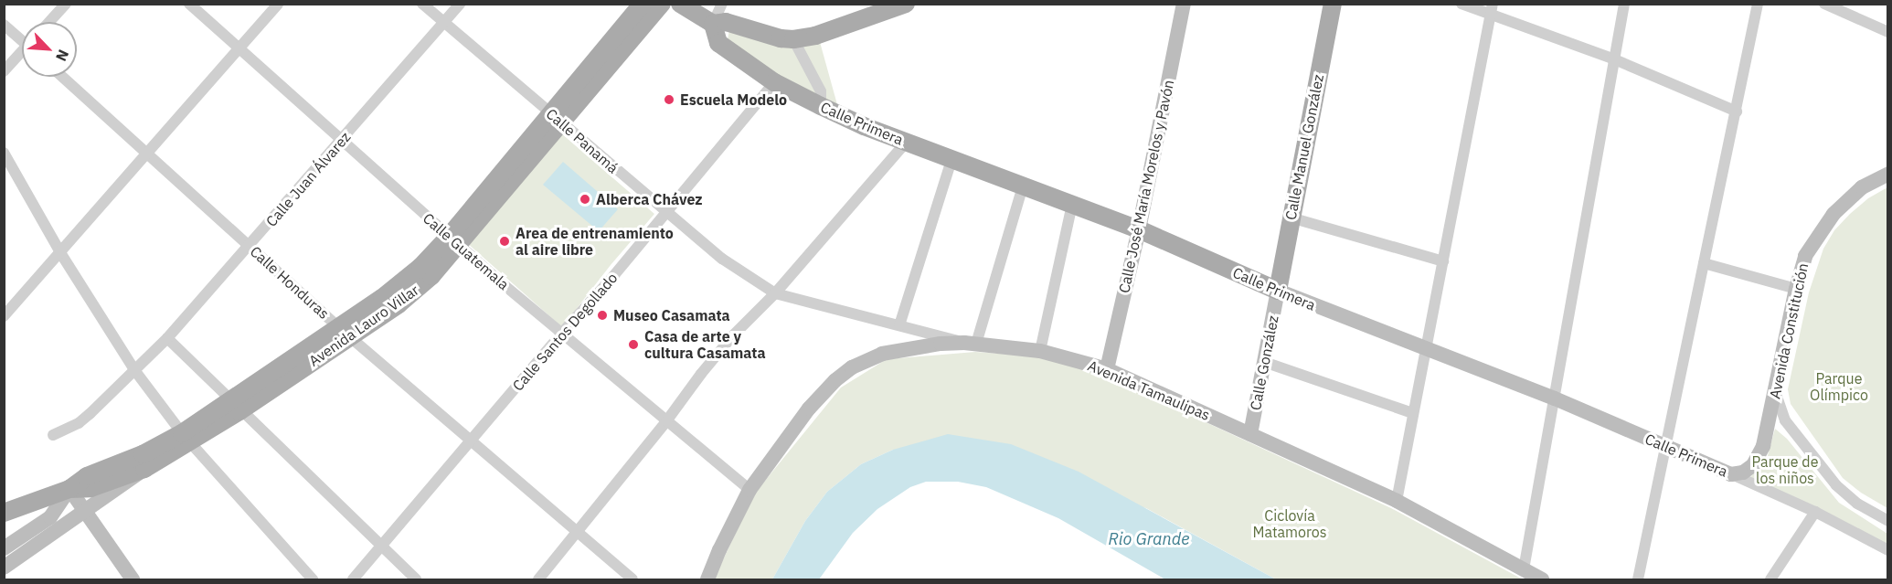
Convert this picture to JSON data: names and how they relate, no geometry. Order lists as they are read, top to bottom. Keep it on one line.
{"streets":{"main road":["Calle Primera","Calle Manuel González","Avenida Lauro Villar"],"street":["Calle Panamá","Calle Juan Álvarez","Calle José María Morelos y Pavón","Calle Guatemala","Calle Honduras","Avenida Constitución","Calle Santos Degollado","Calle González","Avenida Tamaulipas"]},"crossings":[["Calle Primera","Calle Manuel González"],["Calle Primera","Calle José María Morelos y Pavón"],["Calle Primera","Avenida Constitución"],["Calle Primera","Calle Santos Degollado"],["Calle Primera","Calle González"],["Calle Panamá","Calle Juan Álvarez"],["Calle Panamá","Avenida Lauro Villar"],["Calle Panamá","Calle Santos Degollado"],["Calle Panamá","Avenida Tamaulipas"],["Calle Manuel González","Calle González"],["Calle Juan Álvarez","Calle Guatemala"],["Calle Juan Álvarez","Calle Honduras"],["Calle José María Morelos y Pavón","Avenida Tamaulipas"],["Calle Guatemala","Avenida Lauro Villar"],["Calle Guatemala","Calle Santos Degollado"],["Calle Guatemala","Avenida Tamaulipas"],["Calle Honduras","Avenida Lauro Villar"],["Calle Honduras","Calle Santos Degollado"],["Calle González","Avenida Tamaulipas"]],"water":["Rio Grande"],"parks":["Parque Olímpico","Parque de los niños","Ciclovía Matamoros"],"places":["Escuela Modelo","Alberca Chávez","Area de entrenamiento al aire libre","Museo Casamata","Casa de arte y cultura Casamata"],"north":"bottom right"}
